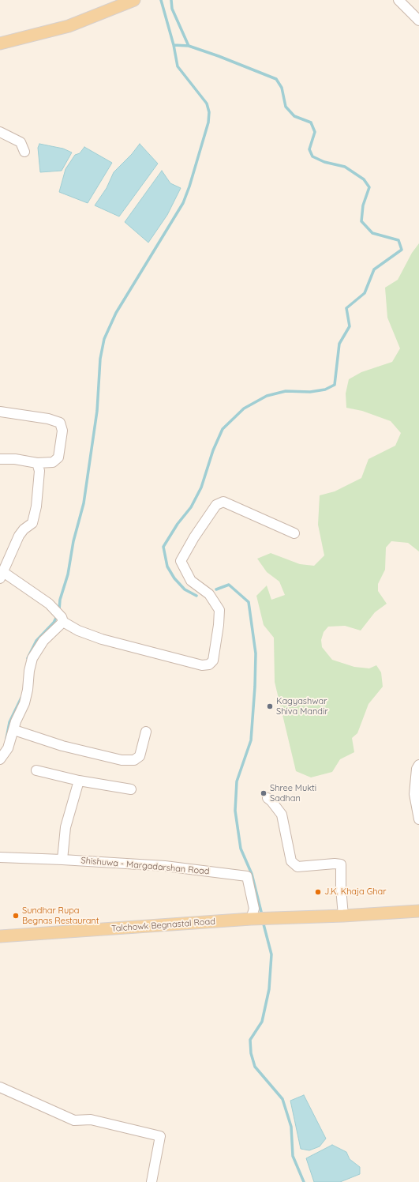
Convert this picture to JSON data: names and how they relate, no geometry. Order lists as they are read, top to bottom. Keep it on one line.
{"streets":{"main road":["Talchowk Begnastal Road"],"street":["Shishuwa - Margadarshan Road"]},"crossings":[["Shishuwa - Margadarshan Road","Talchowk Begnastal Road"]],"places":["Kagyashwar Shiva Mandir","Shree Mukti Sadhan","J.K. Khaja Ghar","Sundhar Rupa Begnas Restaurant"]}
